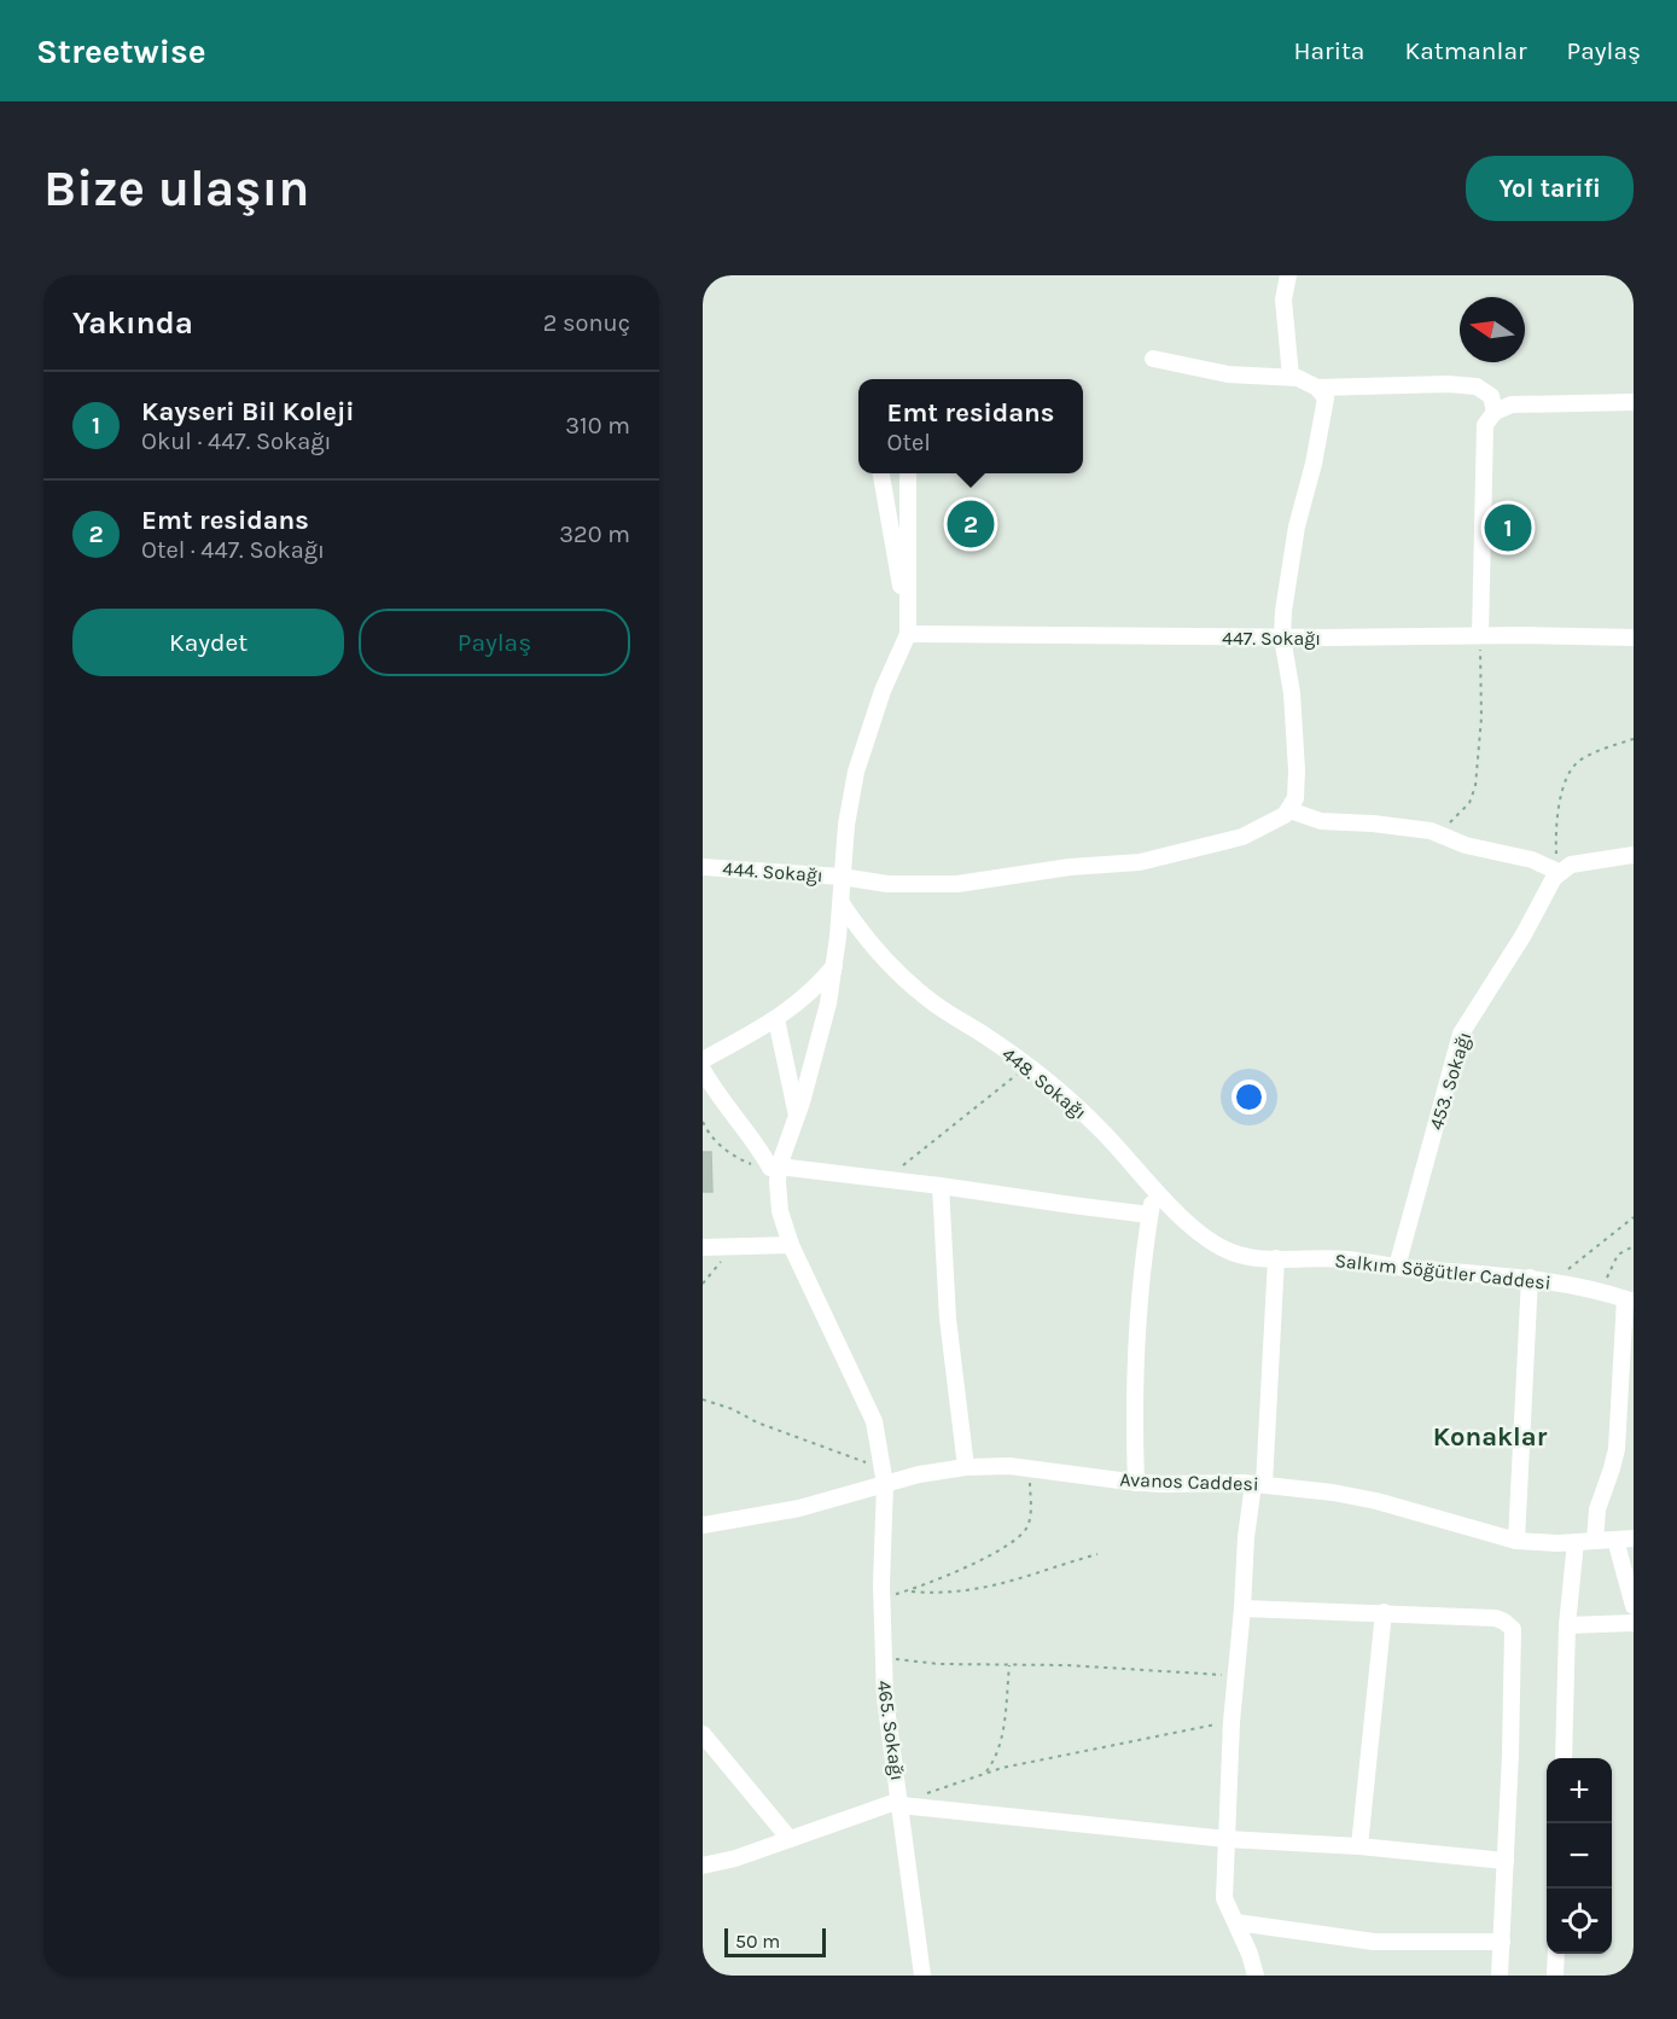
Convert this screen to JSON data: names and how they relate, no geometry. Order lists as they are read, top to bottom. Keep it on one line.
{"streets":{"street":["447. Sokağı","444. Sokağı","453. Sokağı","448. Sokağı","Salkım Söğütler Caddesi","Avanos Caddesi","465. Sokağı"]},"crossings":[["453. Sokağı","Salkım Söğütler Caddesi"],["448. Sokağı","Salkım Söğütler Caddesi"],["Avanos Caddesi","465. Sokağı"]],"districts":["Konaklar"],"scale_bar":"50 m","north":"left","page":{"header":"Streetwise","nav":["Harita","Katmanlar","Paylaş"],"buttons":["Yol tarifi",["Kaydet","Paylaş"]],"title":"Bize ulaşın","heading":["Yakında","2 sonuç"],"list":[{"mark":"1","name":"Kayseri Bil Koleji","note":"Okul · 447. Sokağı","value":"310 m"},{"mark":"2","name":"Emt residans","note":"Otel · 447. Sokağı","value":"320 m"}],"popup":["Emt residans","Otel"],"pins":["2","1"],"map_buttons":["+","−"],"scale":"50 m"}}
